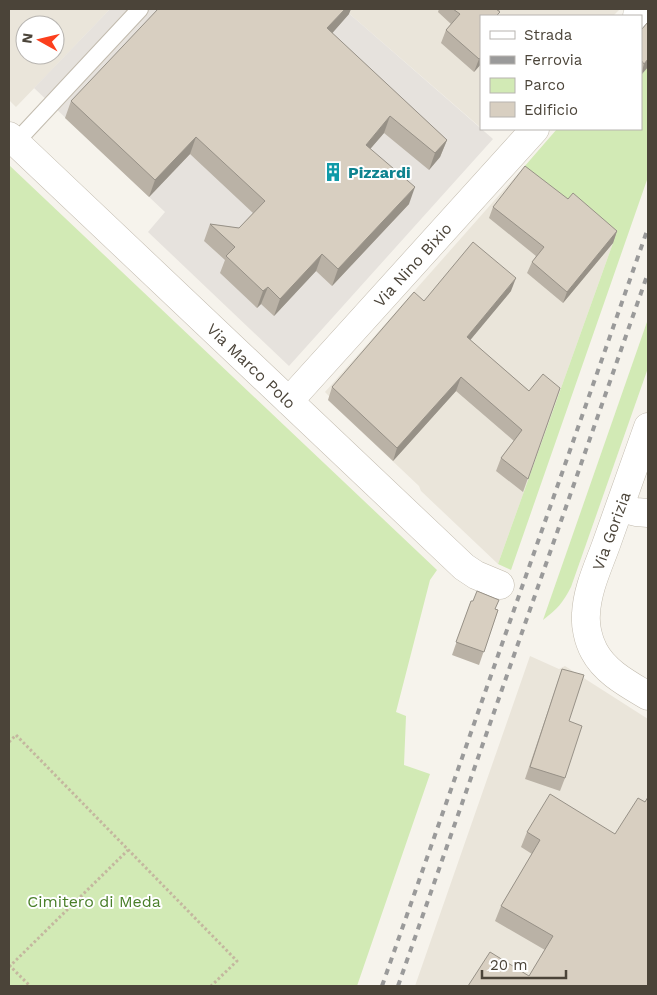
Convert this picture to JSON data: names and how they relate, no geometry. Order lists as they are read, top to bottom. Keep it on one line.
{"streets":{"street":["Via Nino Bixio","Via Marco Polo","Via Gorizia"]},"crossings":[["Via Nino Bixio","Via Marco Polo"]],"parks":["Cimitero di Meda"],"places":{"building":["Pizzardi"]},"legend":["Strada","Ferrovia","Parco","Edificio"],"scale_bar":"20 m","north":"left"}
